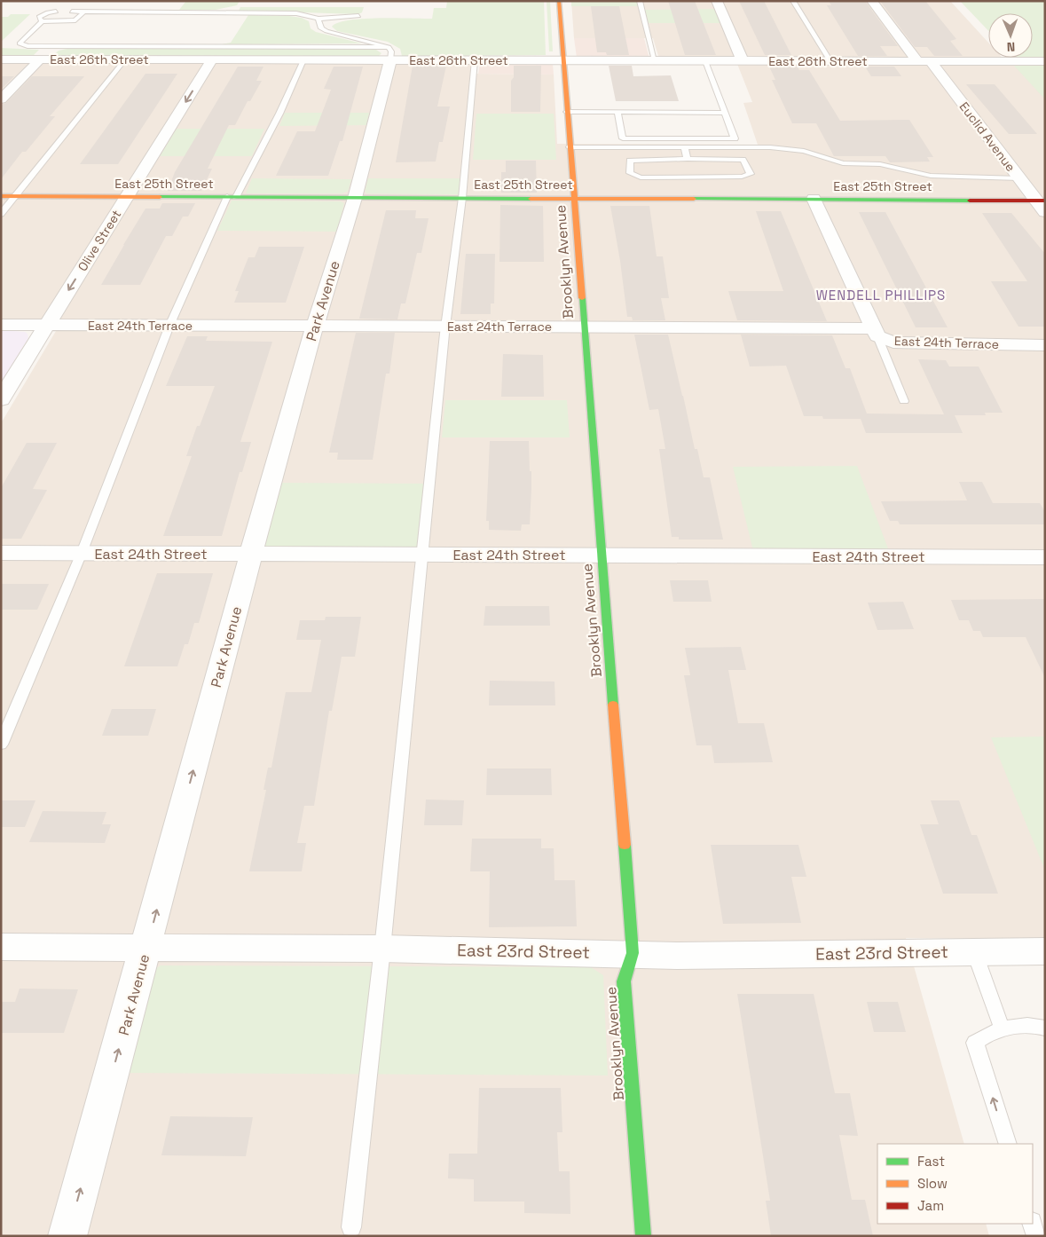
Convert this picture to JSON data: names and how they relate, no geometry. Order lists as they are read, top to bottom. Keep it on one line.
{"streets":{"street":["East 26th Street","Euclid Avenue","East 25th Street","Olive Street","Brooklyn Avenue","Park Avenue","East 24th Terrace","East 24th Street","East 23rd Street"]},"crossings":[["East 26th Street","Euclid Avenue"],["East 26th Street","Olive Street"],["East 26th Street","Brooklyn Avenue"],["East 26th Street","Park Avenue"],["Euclid Avenue","East 25th Street"],["East 25th Street","Olive Street"],["East 25th Street","Brooklyn Avenue"],["East 25th Street","Park Avenue"],["Olive Street","East 24th Terrace"],["Brooklyn Avenue","East 24th Terrace"],["Brooklyn Avenue","East 24th Street"],["Brooklyn Avenue","East 23rd Street"],["Park Avenue","East 24th Terrace"],["Park Avenue","East 24th Street"],["Park Avenue","East 23rd Street"]],"one_way":["Olive Street","Park Avenue"],"districts":["WENDELL PHILLIPS"],"legend":["Fast","Slow","Jam"],"north":"bottom"}
